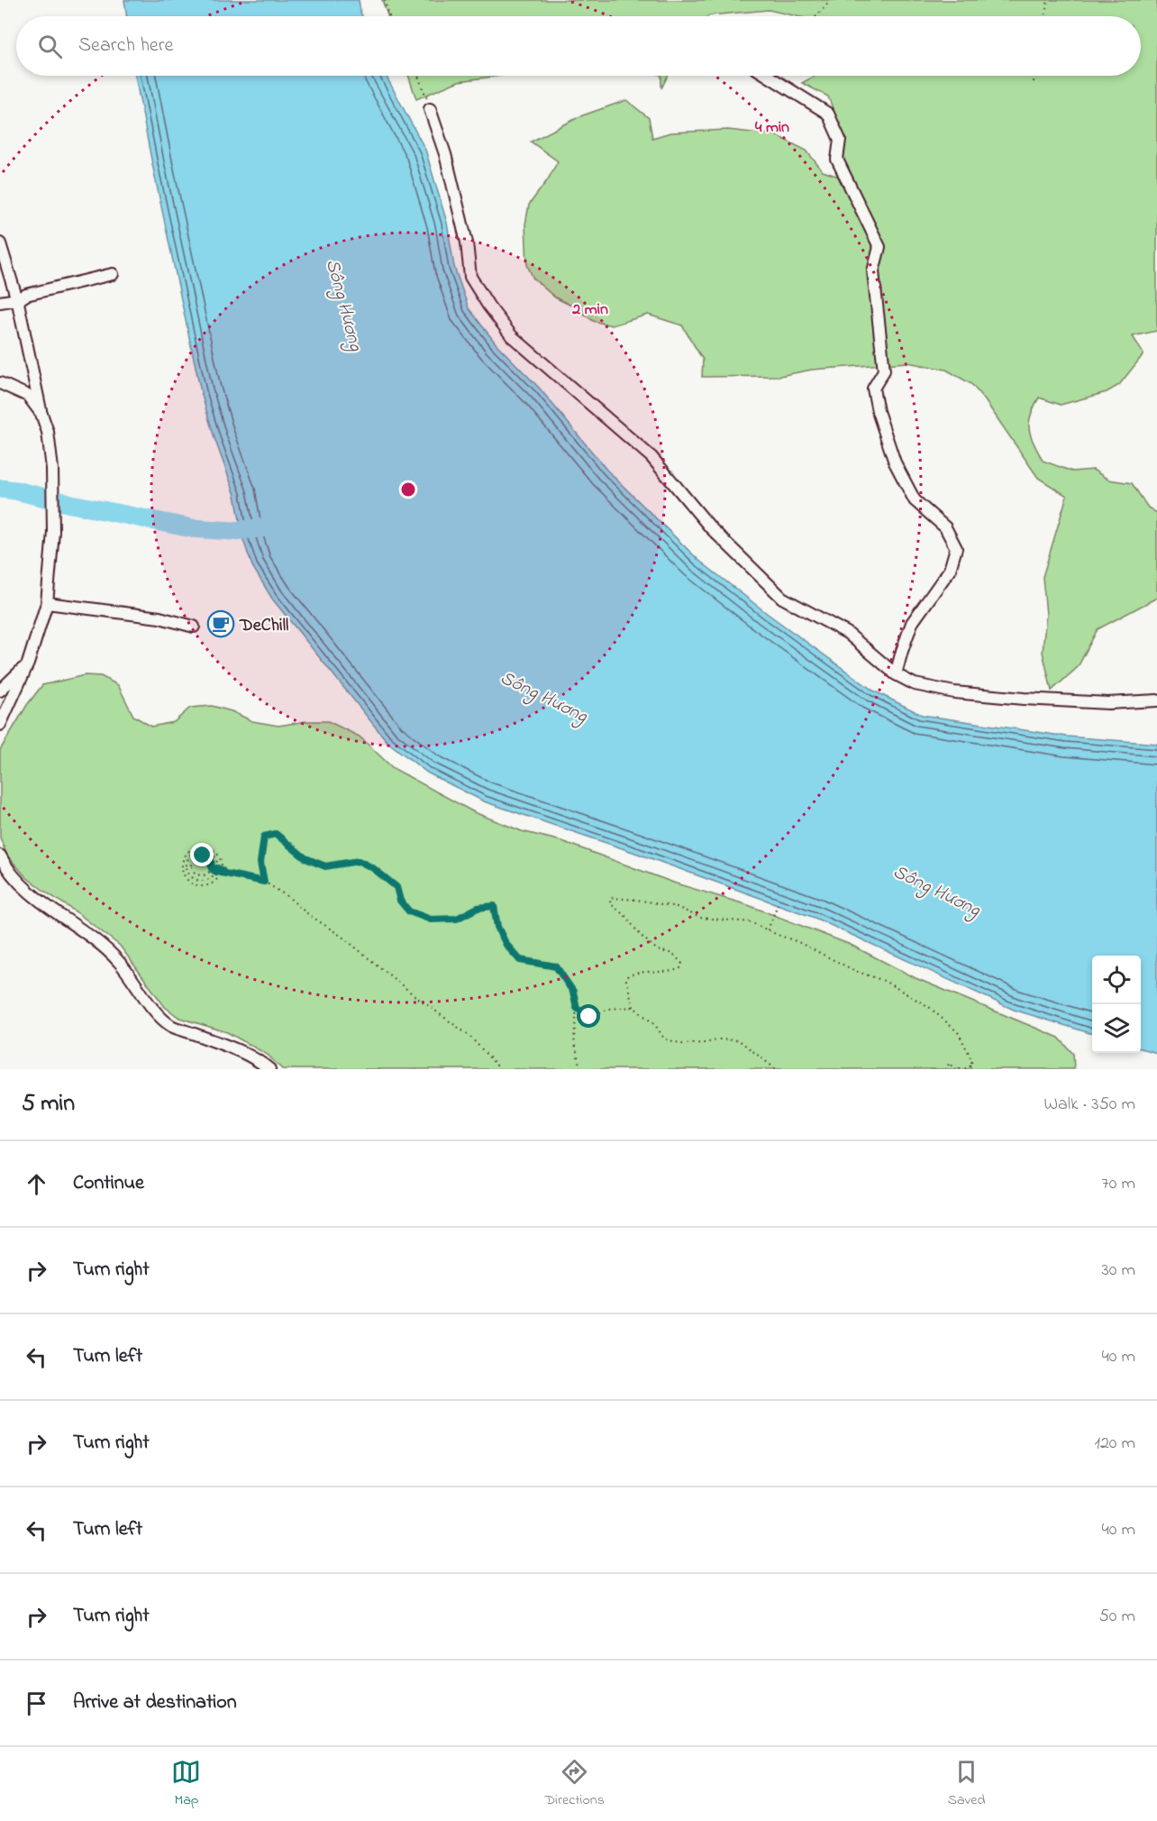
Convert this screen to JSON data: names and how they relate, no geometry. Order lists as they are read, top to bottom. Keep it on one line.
{"water":["Sông Hương"],"places":{"cafe":["DeChill"]},"page":{"search":"Search here","heading":["5 min","Walk · 350 m"],"list":[["Continue","70 m"],["Turn right","30 m"],["Turn left","40 m"],["Turn right","120 m"],["Turn left","40 m"],["Turn right","50 m"],"Arrive at destination"],"nav":["Map","Directions","Saved"]},"rings":["4 min","2 min"]}
